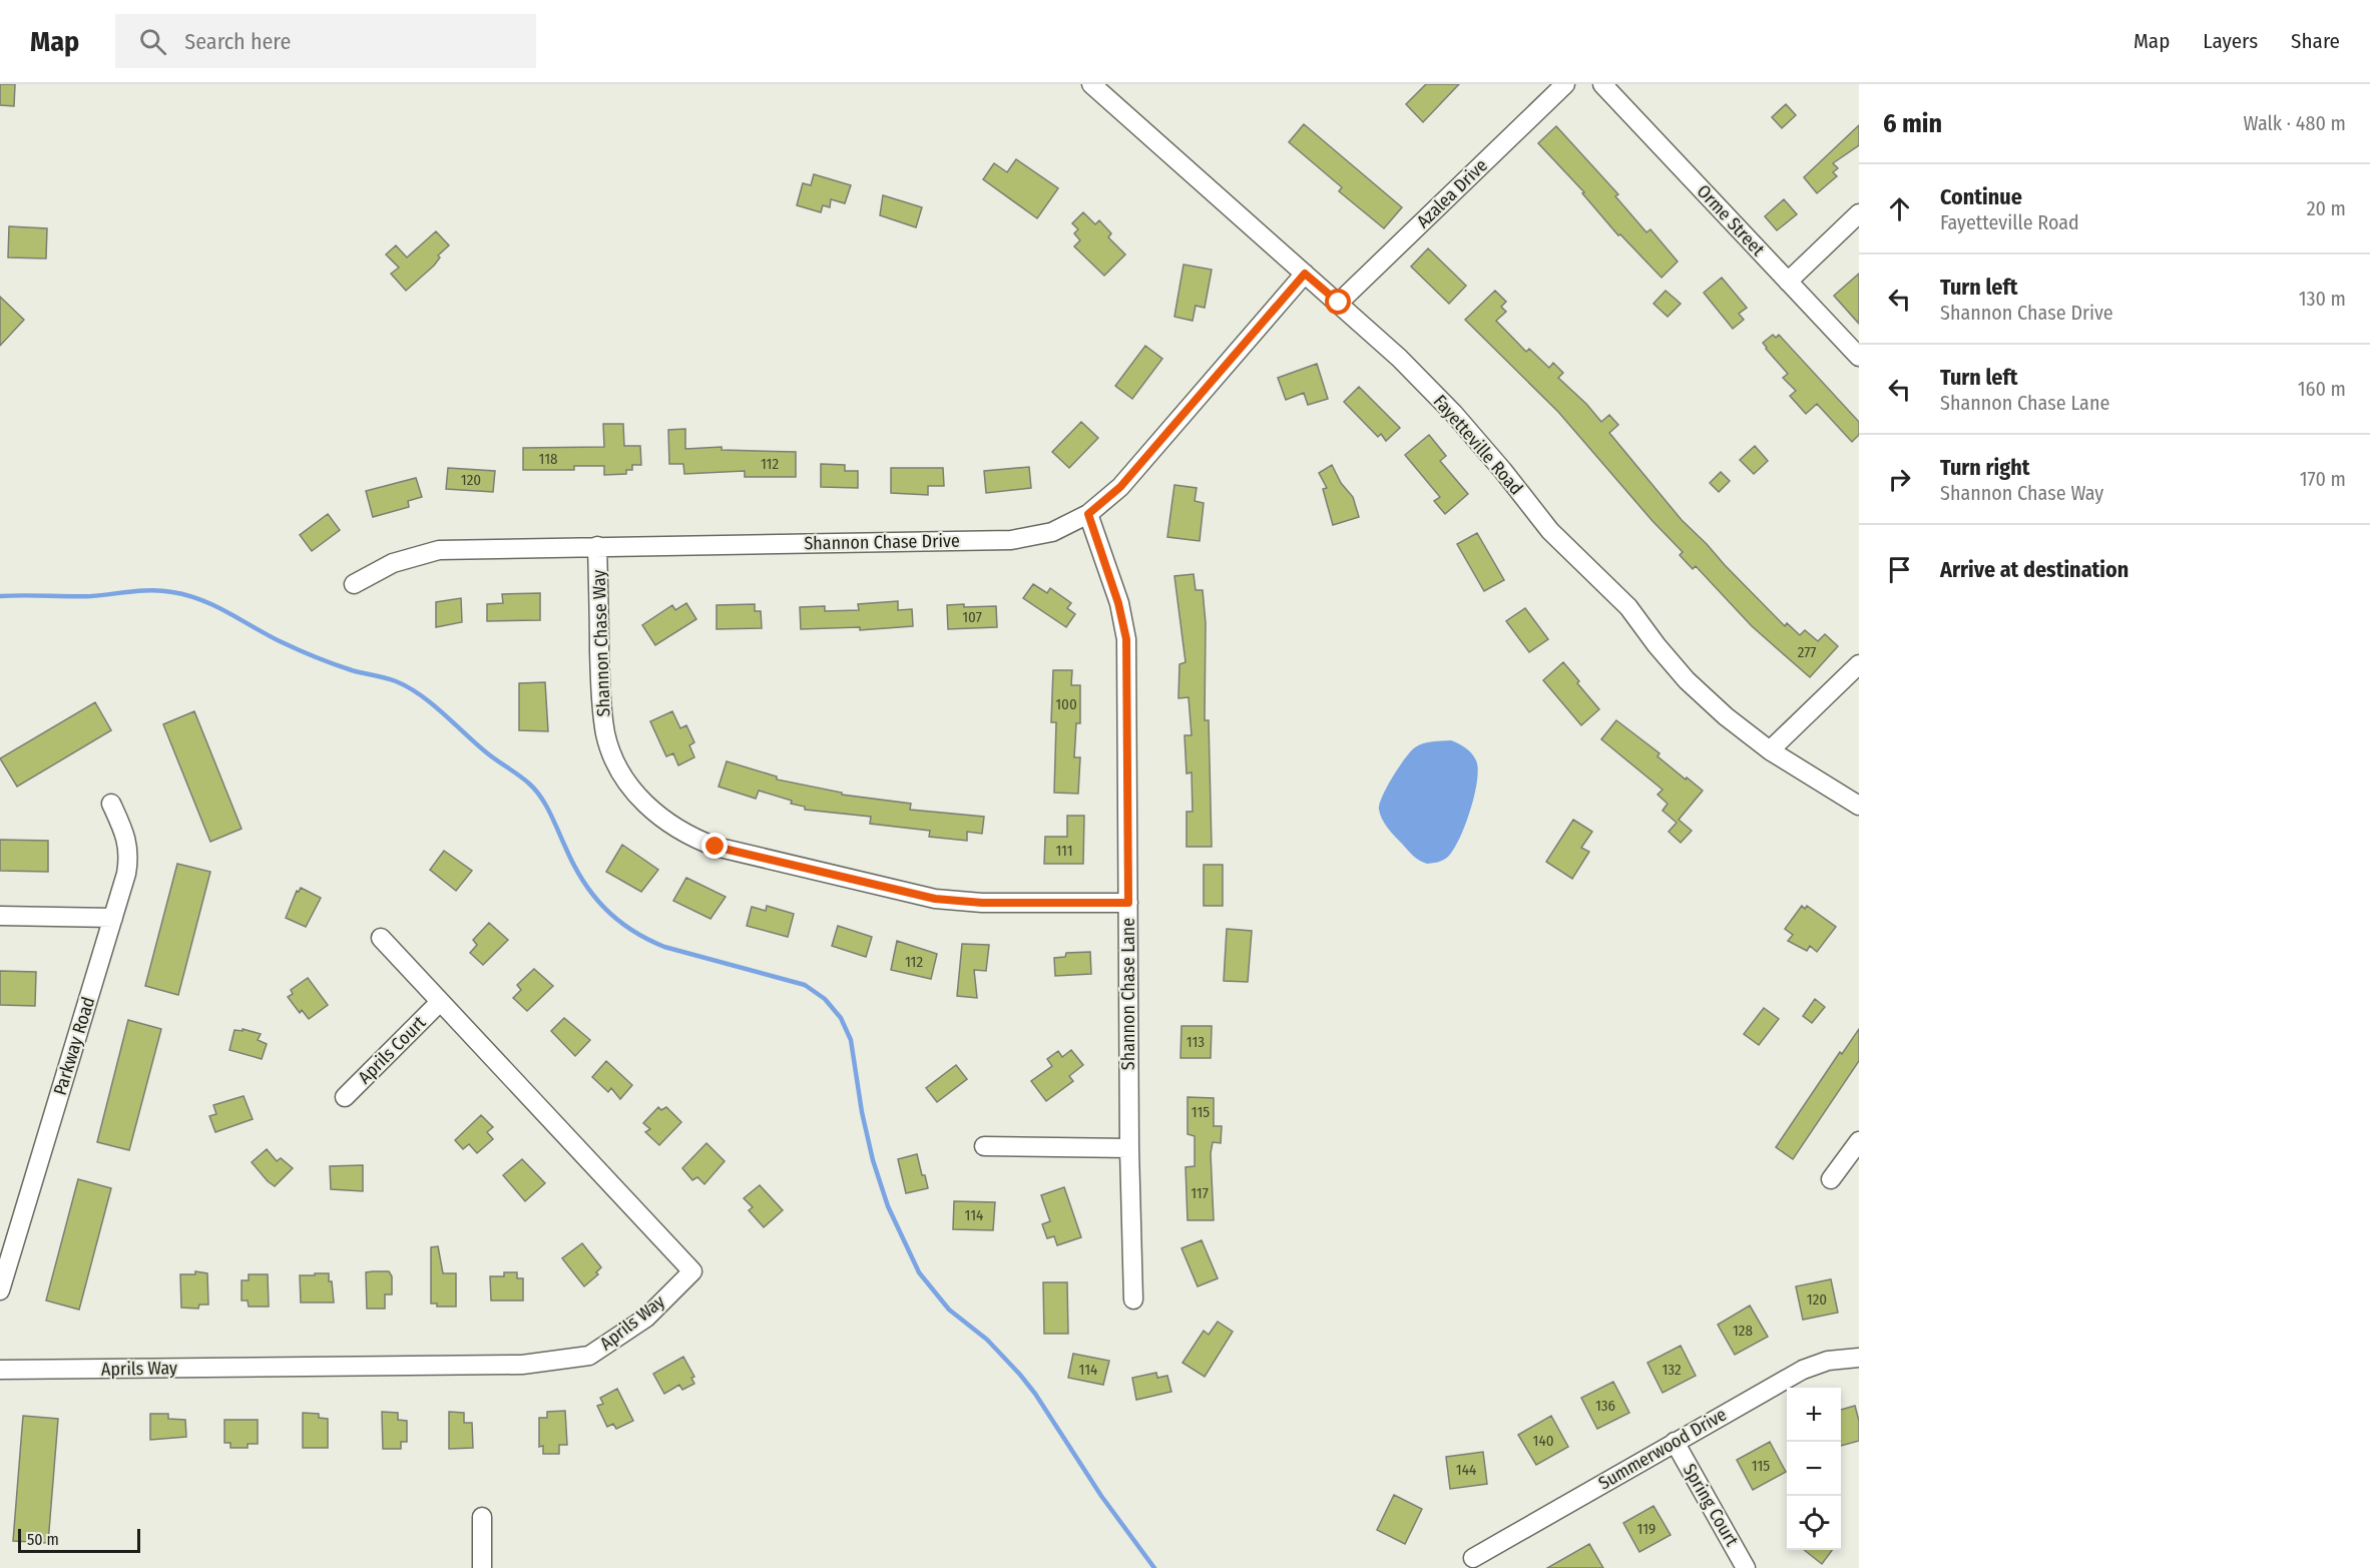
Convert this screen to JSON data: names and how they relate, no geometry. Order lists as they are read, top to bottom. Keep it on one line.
{"streets":{"street":["Azalea Drive","Orme Street","Fayetteville Road","Shannon Chase Drive","Shannon Chase Way","Shannon Chase Lane","Parkway Road","Aprils Court","Aprils Way","Summerwood Drive","Spring Court"]},"crossings":[["Azalea Drive","Fayetteville Road"],["Fayetteville Road","Shannon Chase Drive"],["Shannon Chase Drive","Shannon Chase Way"],["Shannon Chase Drive","Shannon Chase Lane"],["Shannon Chase Way","Shannon Chase Lane"],["Aprils Court","Aprils Way"],["Summerwood Drive","Spring Court"]],"house_numbers":["118","112","120","107","277","100","111","112","113","115","117","114","120","128","114","132","136","140","115","144","119"],"scale_bar":"50 m","page":{"header":"Map","search":"Search here","nav":["Map","Layers","Share"],"heading":["6 min","Walk · 480 m"],"list":[["Continue","Fayetteville Road","20 m"],["Turn left","Shannon Chase Drive","130 m"],["Turn left","Shannon Chase Lane","160 m"],["Turn right","Shannon Chase Way","170 m"],"Arrive at destination"],"map_buttons":["+","−"],"scale":"50 m"}}
